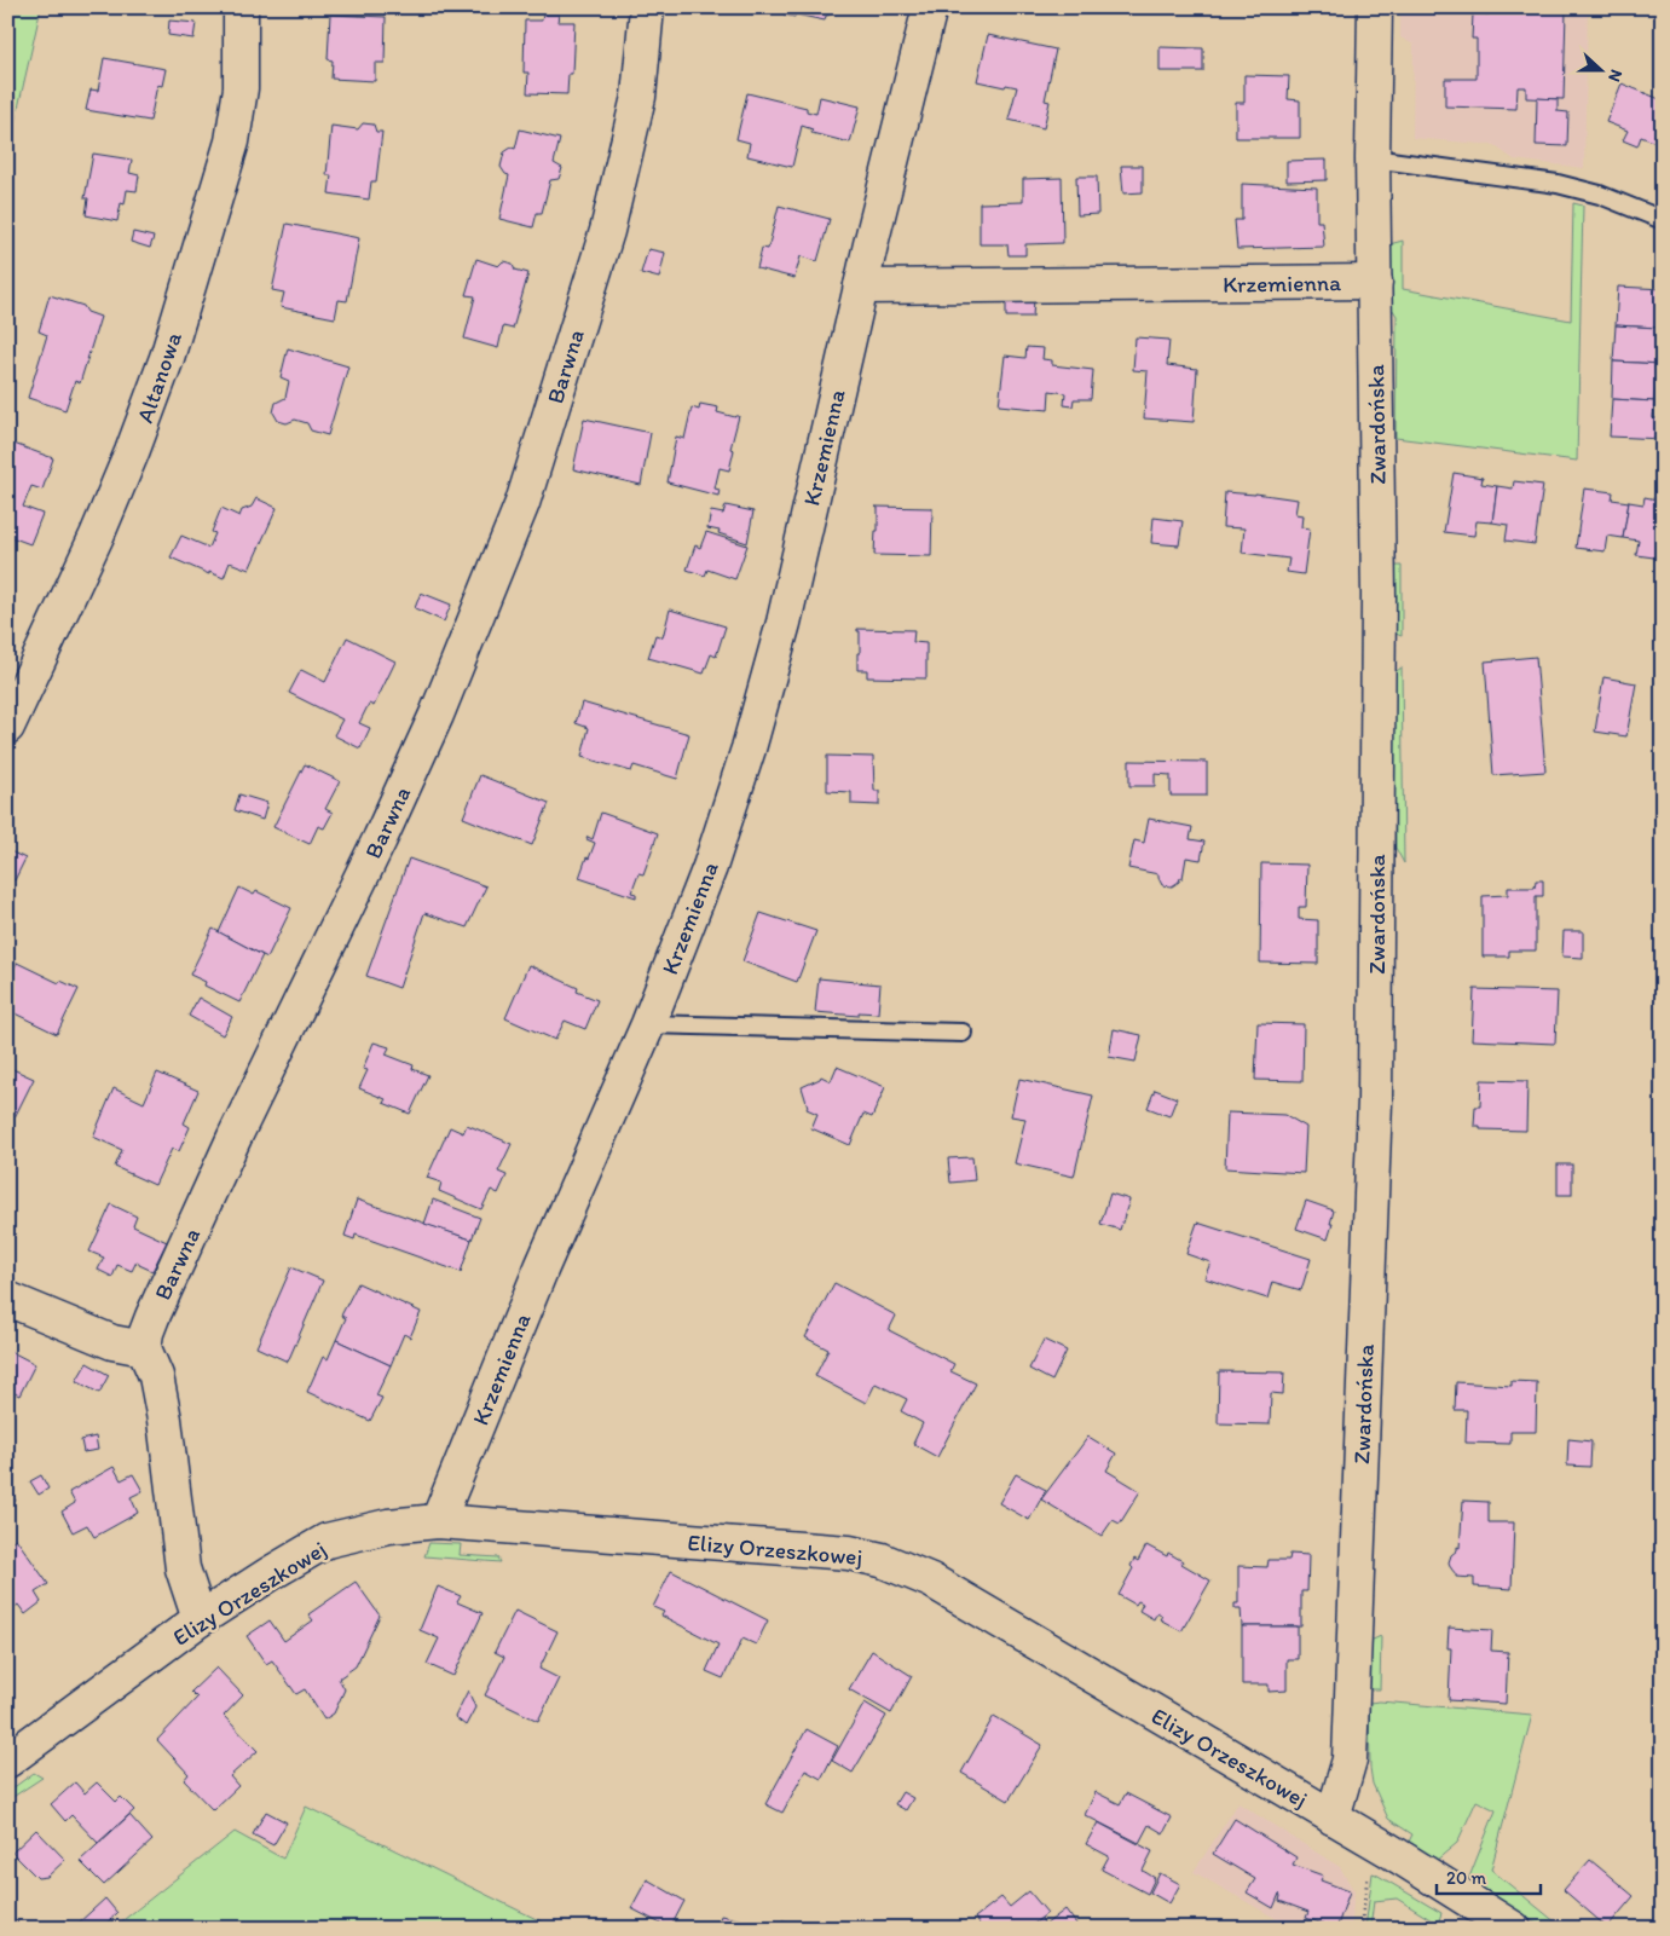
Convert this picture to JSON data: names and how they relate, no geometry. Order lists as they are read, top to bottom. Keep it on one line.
{"streets":{"street":["Krzemienna","Barwna","Altanowa","Zwardońska","Elizy Orzeszkowej"]},"crossings":[["Krzemienna","Zwardońska"],["Krzemienna","Elizy Orzeszkowej"],["Zwardońska","Elizy Orzeszkowej"]],"scale_bar":"20 m","north":"right"}
